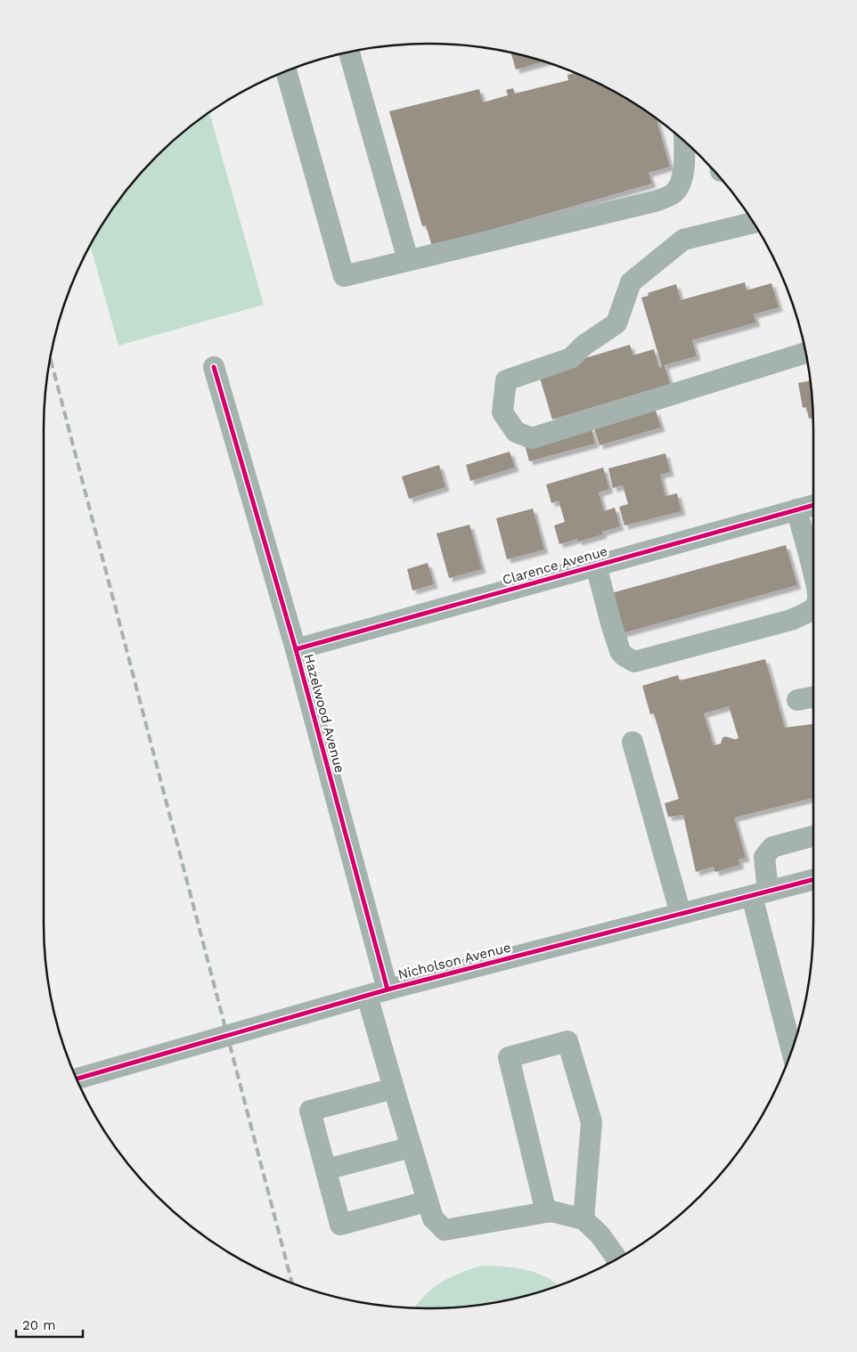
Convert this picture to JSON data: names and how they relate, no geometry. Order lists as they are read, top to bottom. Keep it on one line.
{"streets":{"street":["Clarence Avenue","Hazelwood Avenue","Nicholson Avenue"]},"crossings":[["Clarence Avenue","Hazelwood Avenue"],["Hazelwood Avenue","Nicholson Avenue"]],"scale_bar":"20 m"}
